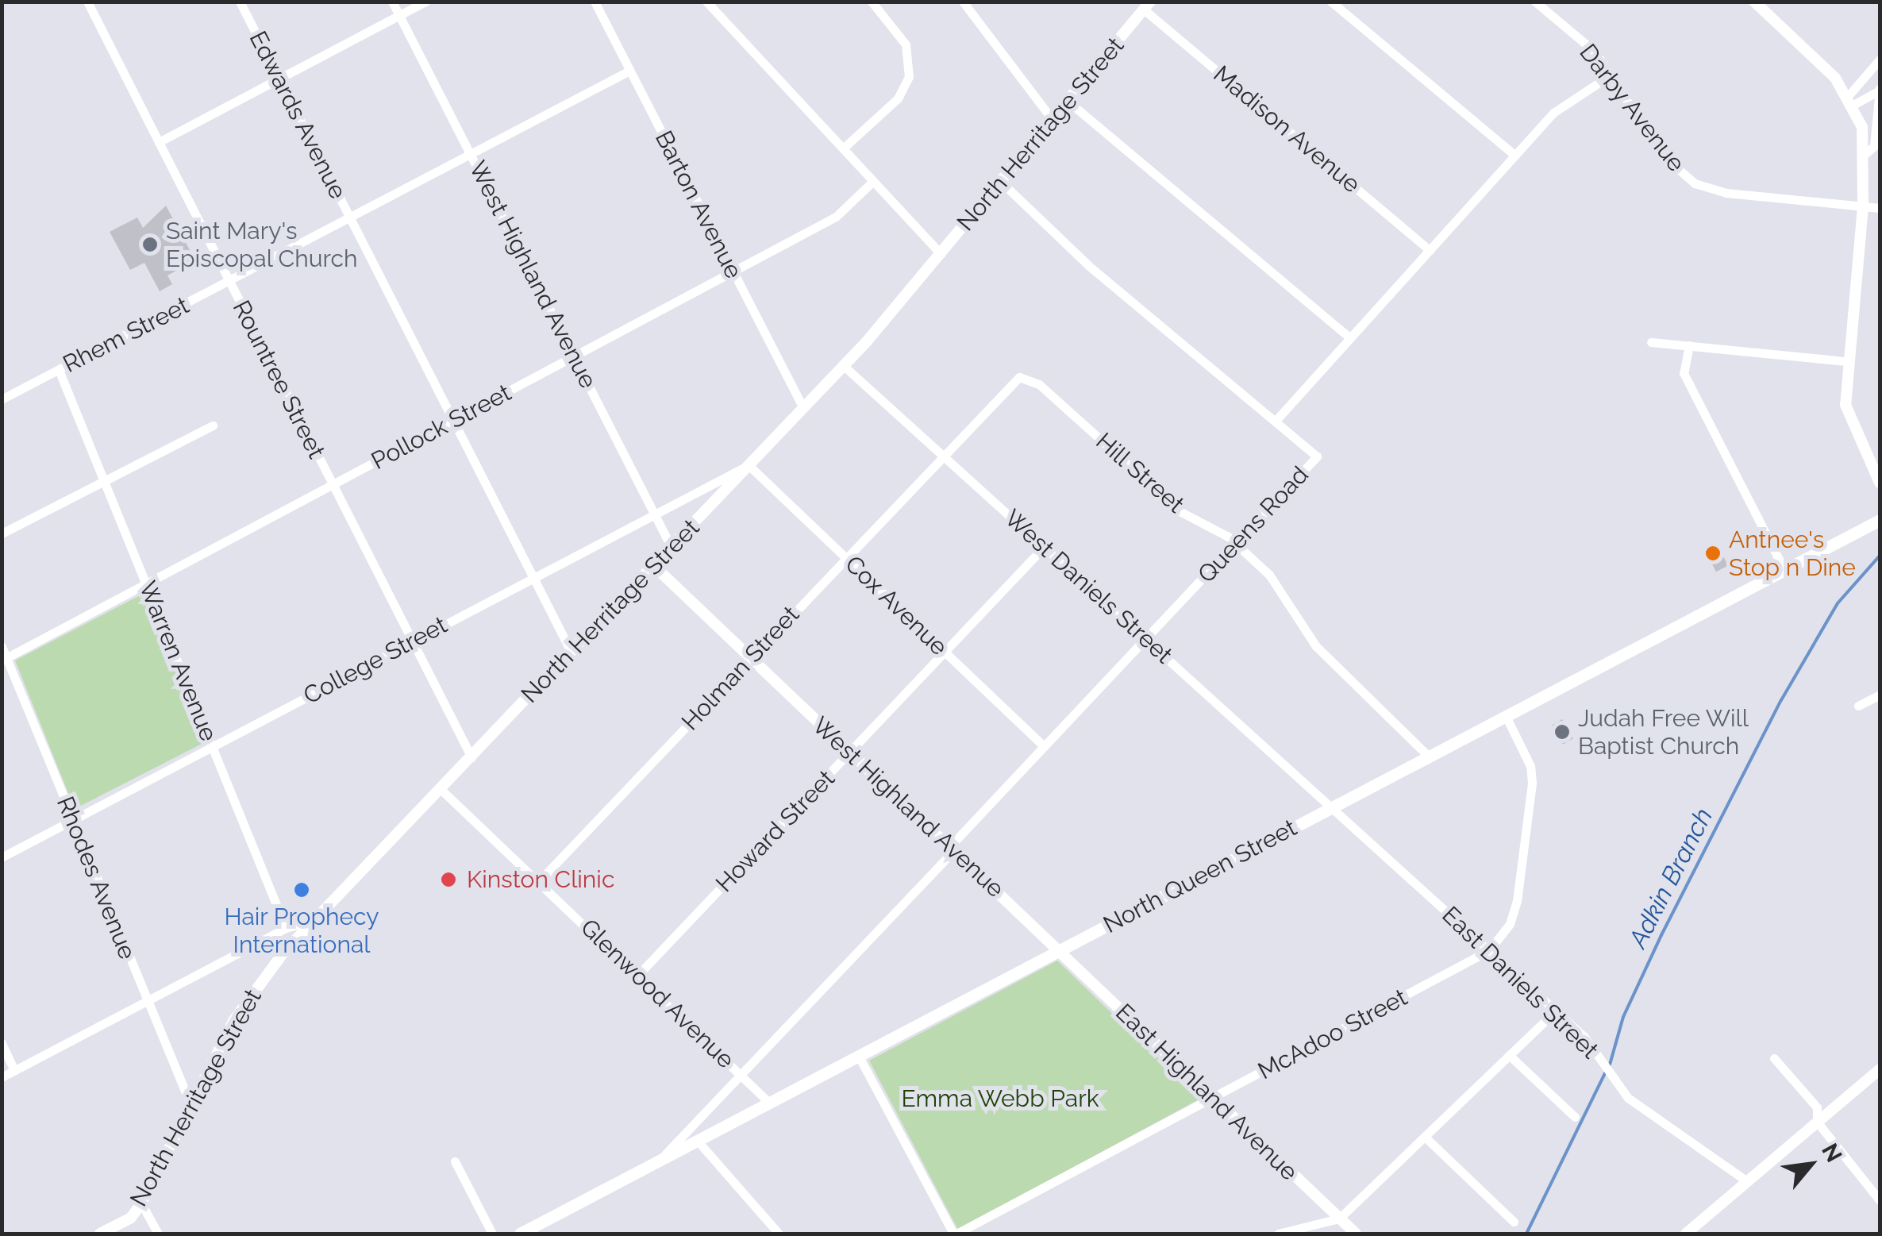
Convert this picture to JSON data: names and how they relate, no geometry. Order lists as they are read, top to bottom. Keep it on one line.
{"streets":{"main road":["North Queen Street"],"street":["Darby Avenue","Edwards Avenue","Madison Avenue","North Herritage Street","Barton Avenue","West Highland Avenue","Rhem Street","Rountree Street","Pollock Street","Hill Street","Queens Road","West Daniels Street","Cox Avenue","College Street","Warren Avenue","Holman Street","Howard Street","Rhodes Avenue","East Daniels Street","Glenwood Avenue","McAdoo Street","East Highland Avenue"]},"crossings":[["Edwards Avenue","North Herritage Street"],["Edwards Avenue","Rhem Street"],["Edwards Avenue","Pollock Street"],["Edwards Avenue","College Street"],["Madison Avenue","North Herritage Street"],["North Herritage Street","Barton Avenue"],["North Herritage Street","West Highland Avenue"],["North Herritage Street","Rountree Street"],["North Herritage Street","West Daniels Street"],["North Herritage Street","Cox Avenue"],["North Herritage Street","College Street"],["North Herritage Street","Rhodes Avenue"],["North Herritage Street","Glenwood Avenue"],["Barton Avenue","Rhem Street"],["Barton Avenue","Pollock Street"],["West Highland Avenue","Rhem Street"],["West Highland Avenue","Pollock Street"],["West Highland Avenue","Queens Road"],["West Highland Avenue","College Street"],["West Highland Avenue","Holman Street"],["West Highland Avenue","Howard Street"],["West Highland Avenue","North Queen Street"],["West Highland Avenue","East Highland Avenue"],["Rhem Street","Rountree Street"],["Rhem Street","Warren Avenue"],["Rountree Street","Pollock Street"],["Rountree Street","College Street"],["Pollock Street","Warren Avenue"],["Pollock Street","Rhodes Avenue"],["Hill Street","Queens Road"],["Hill Street","West Daniels Street"],["Hill Street","Holman Street"],["Hill Street","North Queen Street"],["Queens Road","West Daniels Street"],["Queens Road","Cox Avenue"],["Queens Road","North Queen Street"],["Queens Road","Glenwood Avenue"],["West Daniels Street","Holman Street"],["West Daniels Street","Howard Street"],["West Daniels Street","North Queen Street"],["West Daniels Street","East Daniels Street"],["Cox Avenue","College Street"],["Cox Avenue","Holman Street"],["Cox Avenue","Howard Street"],["College Street","Warren Avenue"],["College Street","Rhodes Avenue"],["Holman Street","Glenwood Avenue"],["Howard Street","Glenwood Avenue"],["North Queen Street","East Daniels Street"],["North Queen Street","Glenwood Avenue"],["North Queen Street","McAdoo Street"],["North Queen Street","East Highland Avenue"],["East Daniels Street","McAdoo Street"],["McAdoo Street","East Highland Avenue"]],"water":["Adkin Branch"],"parks":["Emma Webb Park"],"places":["Saint Mary's Episcopal Church","Antnee's Stop n Dine","Judah Free Will Baptist Church","Kinston Clinic","Hair Prophecy International"],"north":"top right"}
